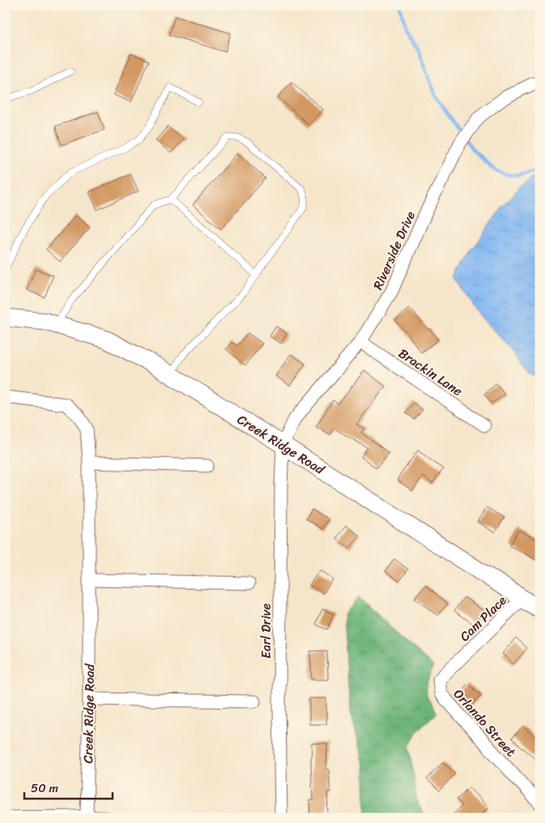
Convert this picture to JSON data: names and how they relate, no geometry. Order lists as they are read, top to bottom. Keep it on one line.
{"streets":{"main road":["Creek Ridge Road"],"street":["Riverside Drive","Brackin Lane","Cam Place","Earl Drive","Orlando Street"]},"crossings":[["Riverside Drive","Brackin Lane"],["Riverside Drive","Creek Ridge Road"],["Riverside Drive","Earl Drive"],["Creek Ridge Road","Cam Place"],["Creek Ridge Road","Earl Drive"],["Cam Place","Orlando Street"]],"scale_bar":"50 m"}
